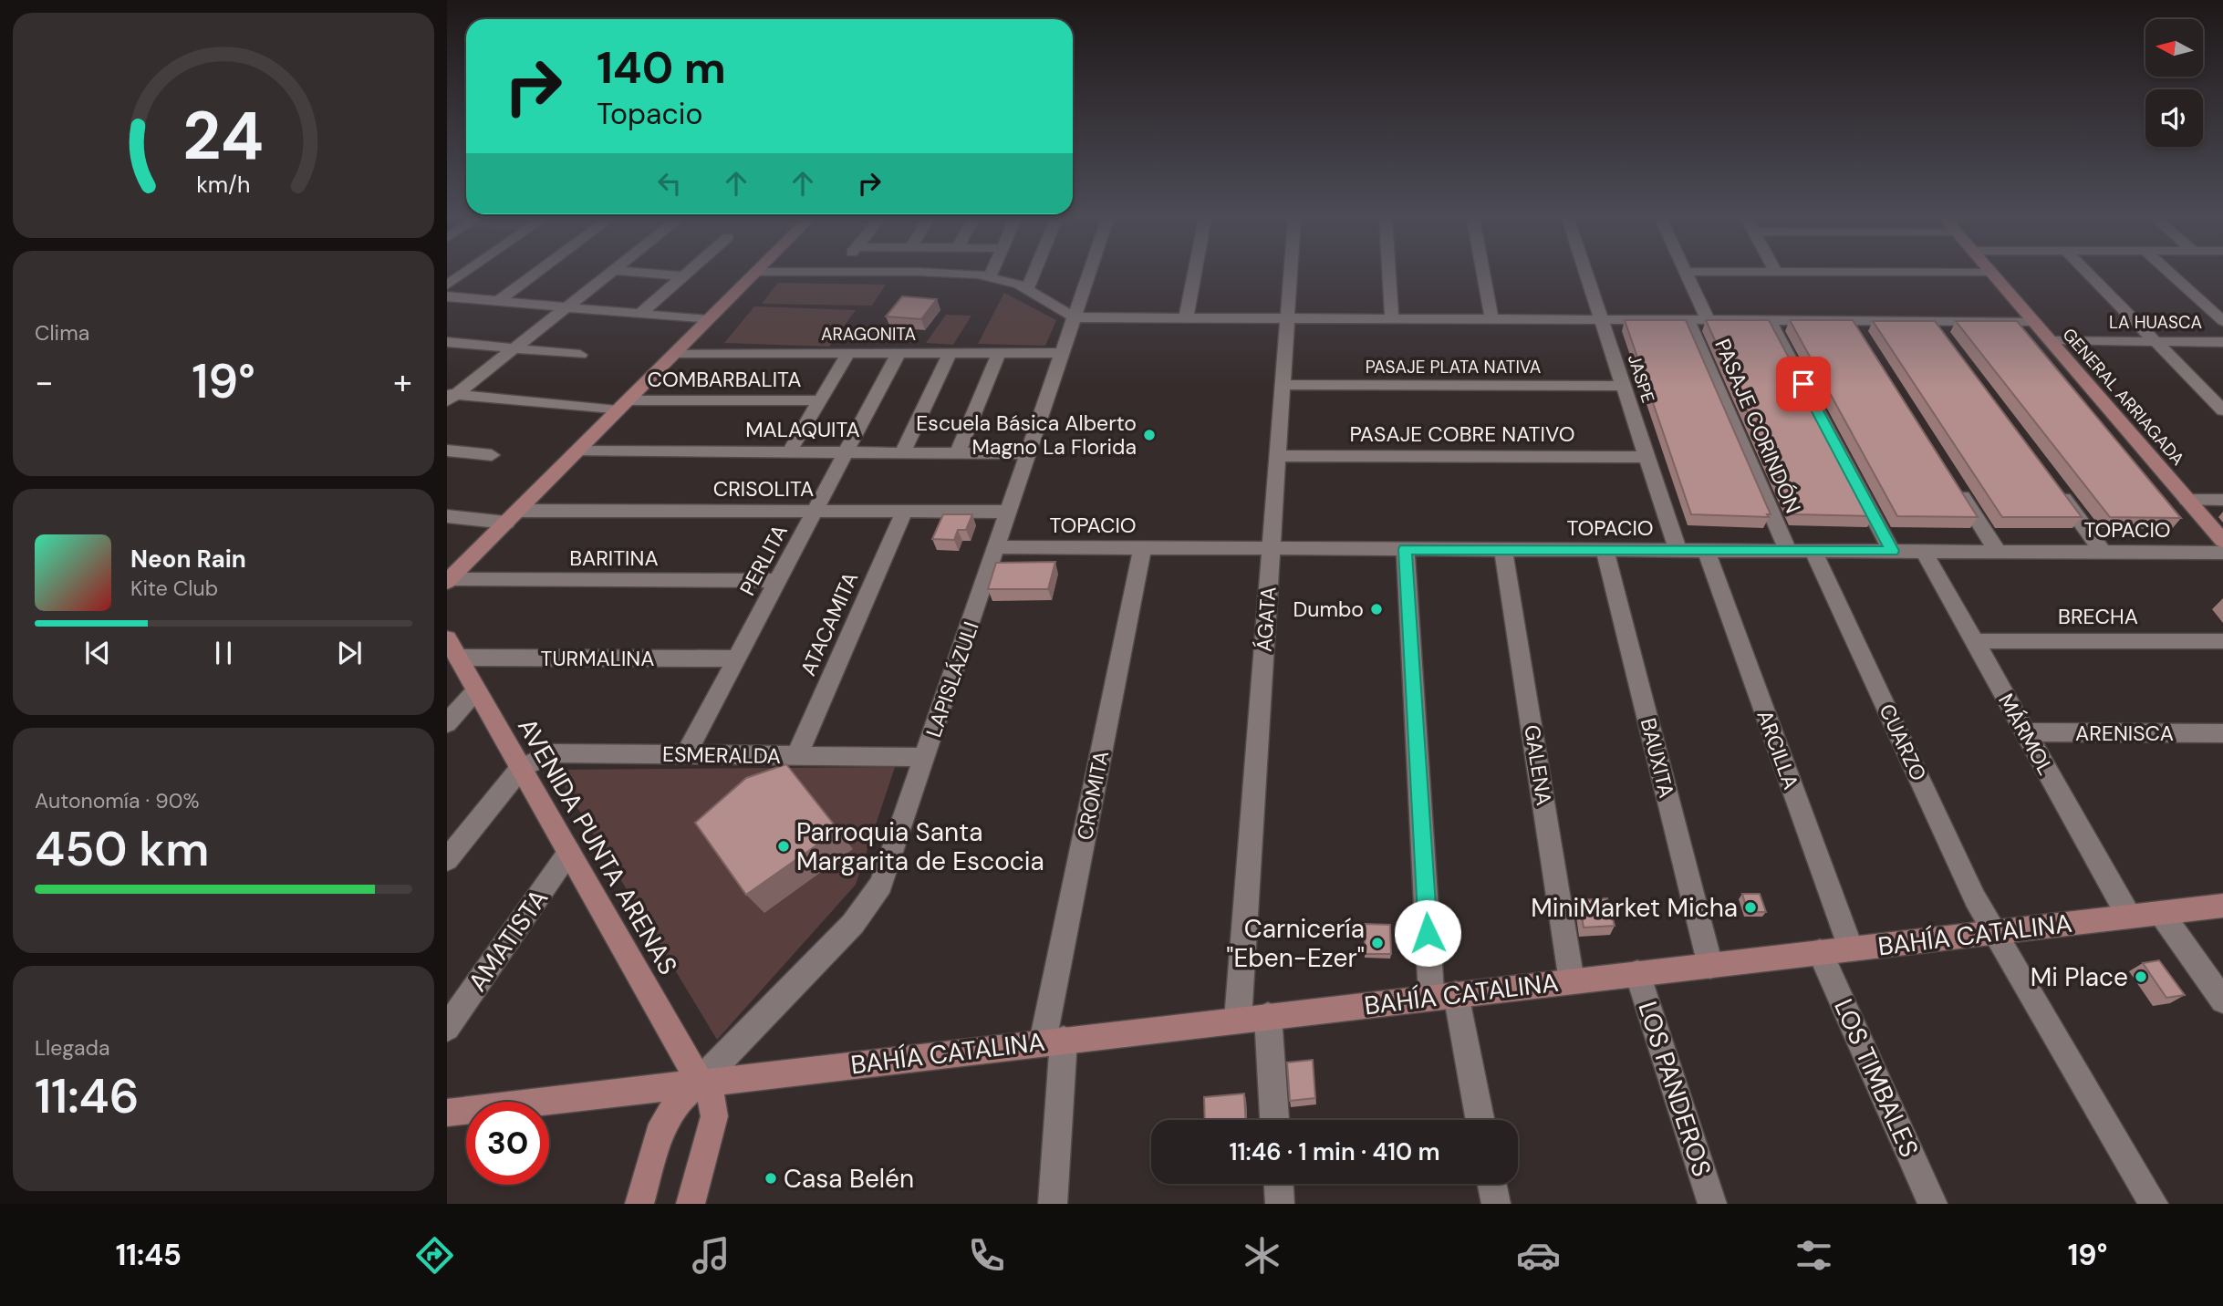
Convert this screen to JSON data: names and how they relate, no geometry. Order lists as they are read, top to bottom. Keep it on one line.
{"streets":{"street":["LA HUASCA","ARAGONITA","PASAJE PLATA NATIVA","JASPE","COMBARBALITA","GENERAL ARRIAGADA","PASAJE CORINDÓN","MALAQUITA","PASAJE COBRE NATIVO","CRISOLITA","TOPACIO","BARITINA","PERLITA","BRECHA","ÁGATA","ATACAMITA","TURMALINA","LAPISLÁZULI","ARENISCA","MÁRMOL","CUARZO","ARCILLA","ESMERALDA","BAUXITA","GALENA","CROMITA","AVENIDA PUNTA ARENAS","BAHÍA CATALINA","AMATISTA","LOS TIMBALES","LOS PANDEROS"]},"crossings":[["LA HUASCA","GENERAL ARRIAGADA"],["ARAGONITA","PERLITA"],["ARAGONITA","LAPISLÁZULI"],["PASAJE PLATA NATIVA","JASPE"],["PASAJE PLATA NATIVA","ÁGATA"],["JASPE","PASAJE COBRE NATIVO"],["JASPE","TOPACIO"],["GENERAL ARRIAGADA","TOPACIO"],["PASAJE CORINDÓN","TOPACIO"],["MALAQUITA","PERLITA"],["MALAQUITA","LAPISLÁZULI"],["PASAJE COBRE NATIVO","ÁGATA"],["CRISOLITA","PERLITA"],["CRISOLITA","ATACAMITA"],["CRISOLITA","LAPISLÁZULI"],["TOPACIO","ÁGATA"],["TOPACIO","LAPISLÁZULI"],["TOPACIO","MÁRMOL"],["TOPACIO","CUARZO"],["TOPACIO","ARCILLA"],["TOPACIO","BAUXITA"],["TOPACIO","GALENA"],["TOPACIO","CROMITA"],["BARITINA","PERLITA"],["PERLITA","TURMALINA"],["PERLITA","ESMERALDA"],["BRECHA","MÁRMOL"],["ÁGATA","BAHÍA CATALINA"],["ATACAMITA","ESMERALDA"],["TURMALINA","AVENIDA PUNTA ARENAS"],["LAPISLÁZULI","ESMERALDA"],["LAPISLÁZULI","AVENIDA PUNTA ARENAS"],["LAPISLÁZULI","BAHÍA CATALINA"],["ARENISCA","MÁRMOL"],["MÁRMOL","BAHÍA CATALINA"],["CUARZO","BAHÍA CATALINA"],["ARCILLA","BAHÍA CATALINA"],["ESMERALDA","AVENIDA PUNTA ARENAS"],["BAUXITA","BAHÍA CATALINA"],["GALENA","BAHÍA CATALINA"],["CROMITA","BAHÍA CATALINA"],["AVENIDA PUNTA ARENAS","BAHÍA CATALINA"],["AVENIDA PUNTA ARENAS","AMATISTA"],["BAHÍA CATALINA","LOS TIMBALES"],["BAHÍA CATALINA","LOS PANDEROS"]],"places":["Escuela Básica Alberto Magno La Florida","Dumbo","Parroquia Santa Margarita de Escocia","MiniMarket Micha","Carnicería \"Eben-Ezer\"","Mi Place","Casa Belén"],"north":"left","page":{"turn":["140 m","Topacio"],"tile":["Clima",["Autonomía · 90%","450 km"],["Llegada","11:46"]],"heat":["−","19°","+"],"song":["Neon Rain","Kite Club"],"limit":"30","trip":"11:46 · 1 min · 410 m","tabs":["11:45","19°"],"gauge":["24","km/h"]}}
